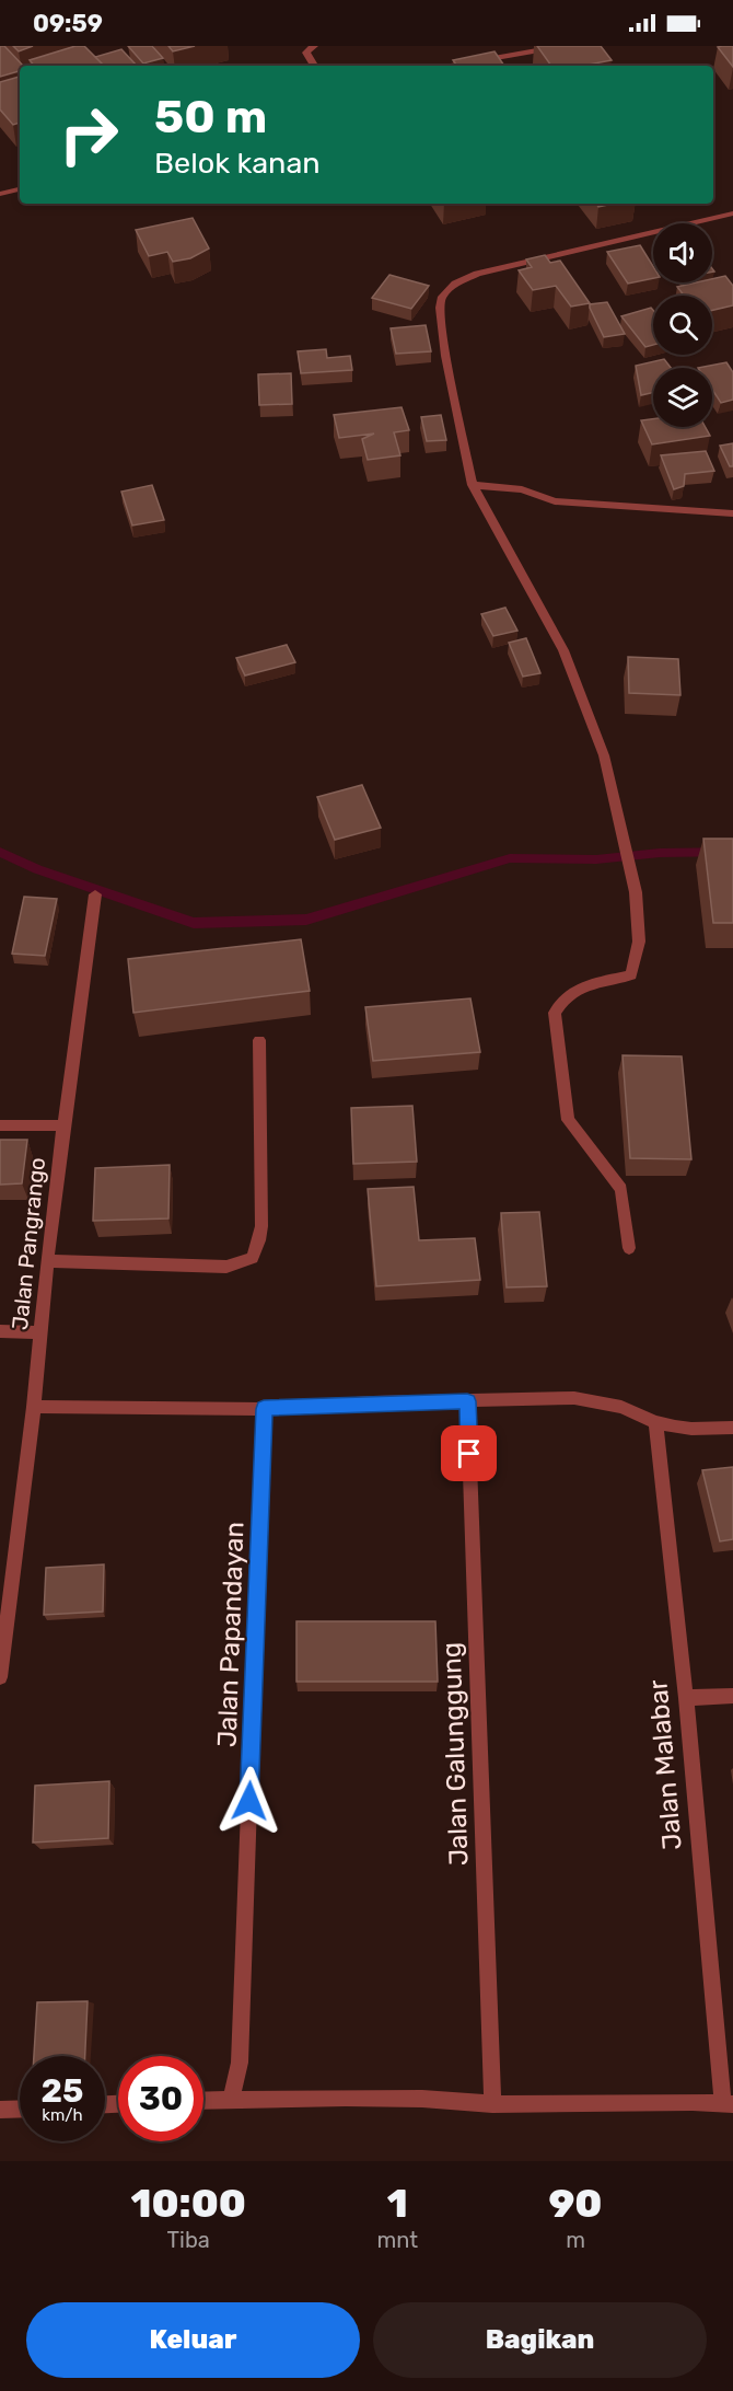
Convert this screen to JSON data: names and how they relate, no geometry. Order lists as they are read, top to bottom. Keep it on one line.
{"streets":{"street":["Jalan Pangrango","Jalan Papandayan","Jalan Galunggung","Jalan Malabar"]},"page":{"status":"09:59","turn":["50 m","Belok kanan"],"speed":"25 km/h","limit":"30","eta":["10:00","Tiba","1","mnt","90","m"],"buttons":["Keluar","Bagikan"]}}
